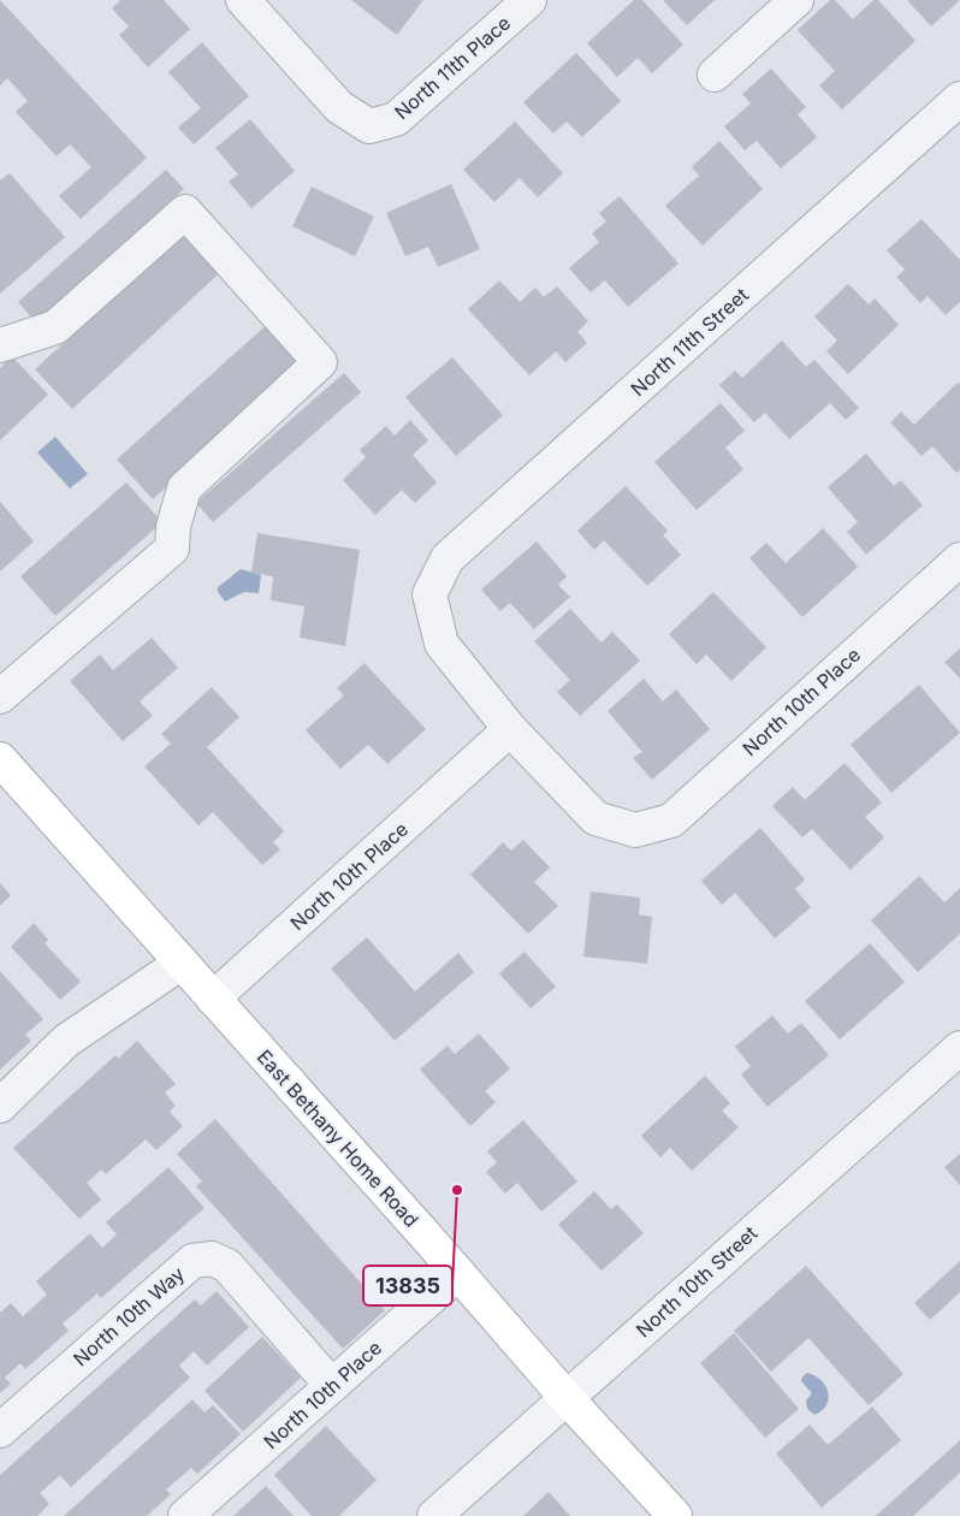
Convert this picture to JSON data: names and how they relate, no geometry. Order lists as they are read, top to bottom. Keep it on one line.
{"streets":{"main road":["East Bethany Home Road"],"street":["North 11th Place","North 11th Street","North 10th Place","North 10th Street","North 10th Way"]},"crossings":[["North 11th Street","North 10th Place"],["North 10th Place","East Bethany Home Road"],["North 10th Place","North 10th Way"],["East Bethany Home Road","North 10th Street"]],"places":["13835"]}
